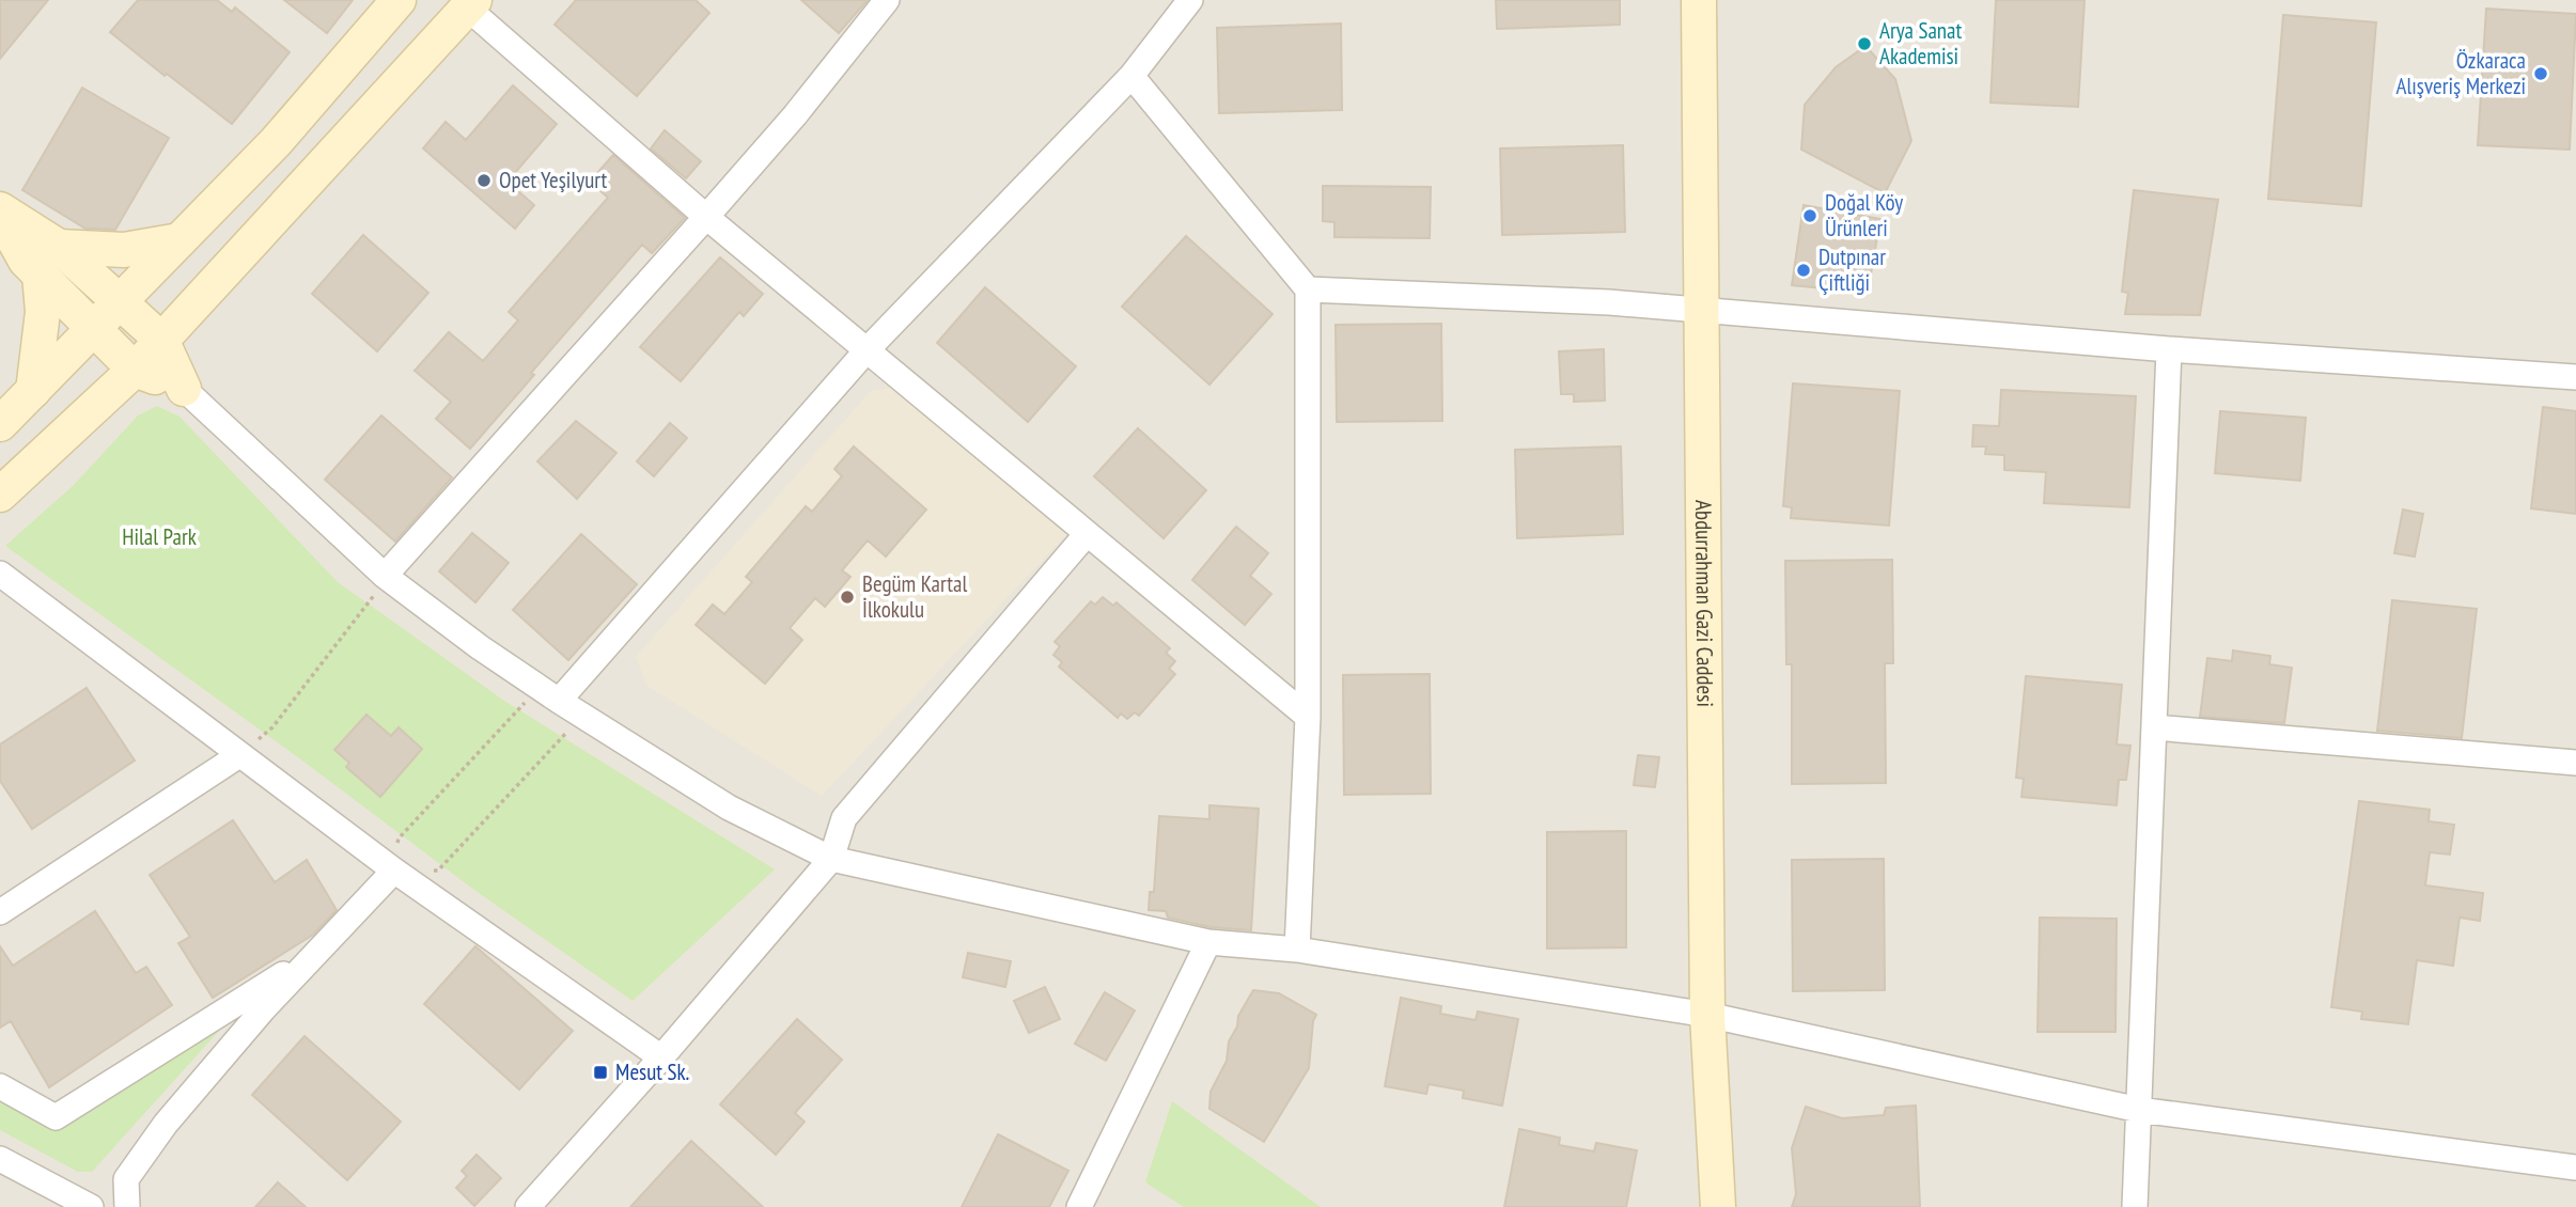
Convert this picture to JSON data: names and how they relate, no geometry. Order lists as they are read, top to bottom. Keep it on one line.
{"streets":{"main road":["Abdurrahman Gazi Caddesi"]},"parks":["Hilal Park"],"places":{"other":["Arya Sanat Akademisi","Özkaraca Alışveriş Merkezi","Opet Yeşilyurt","Doğal Köy Ürünleri","Dutpınar Çiftliği","Begüm Kartal İlkokulu"],"transit":["Mesut Sk."]}}
